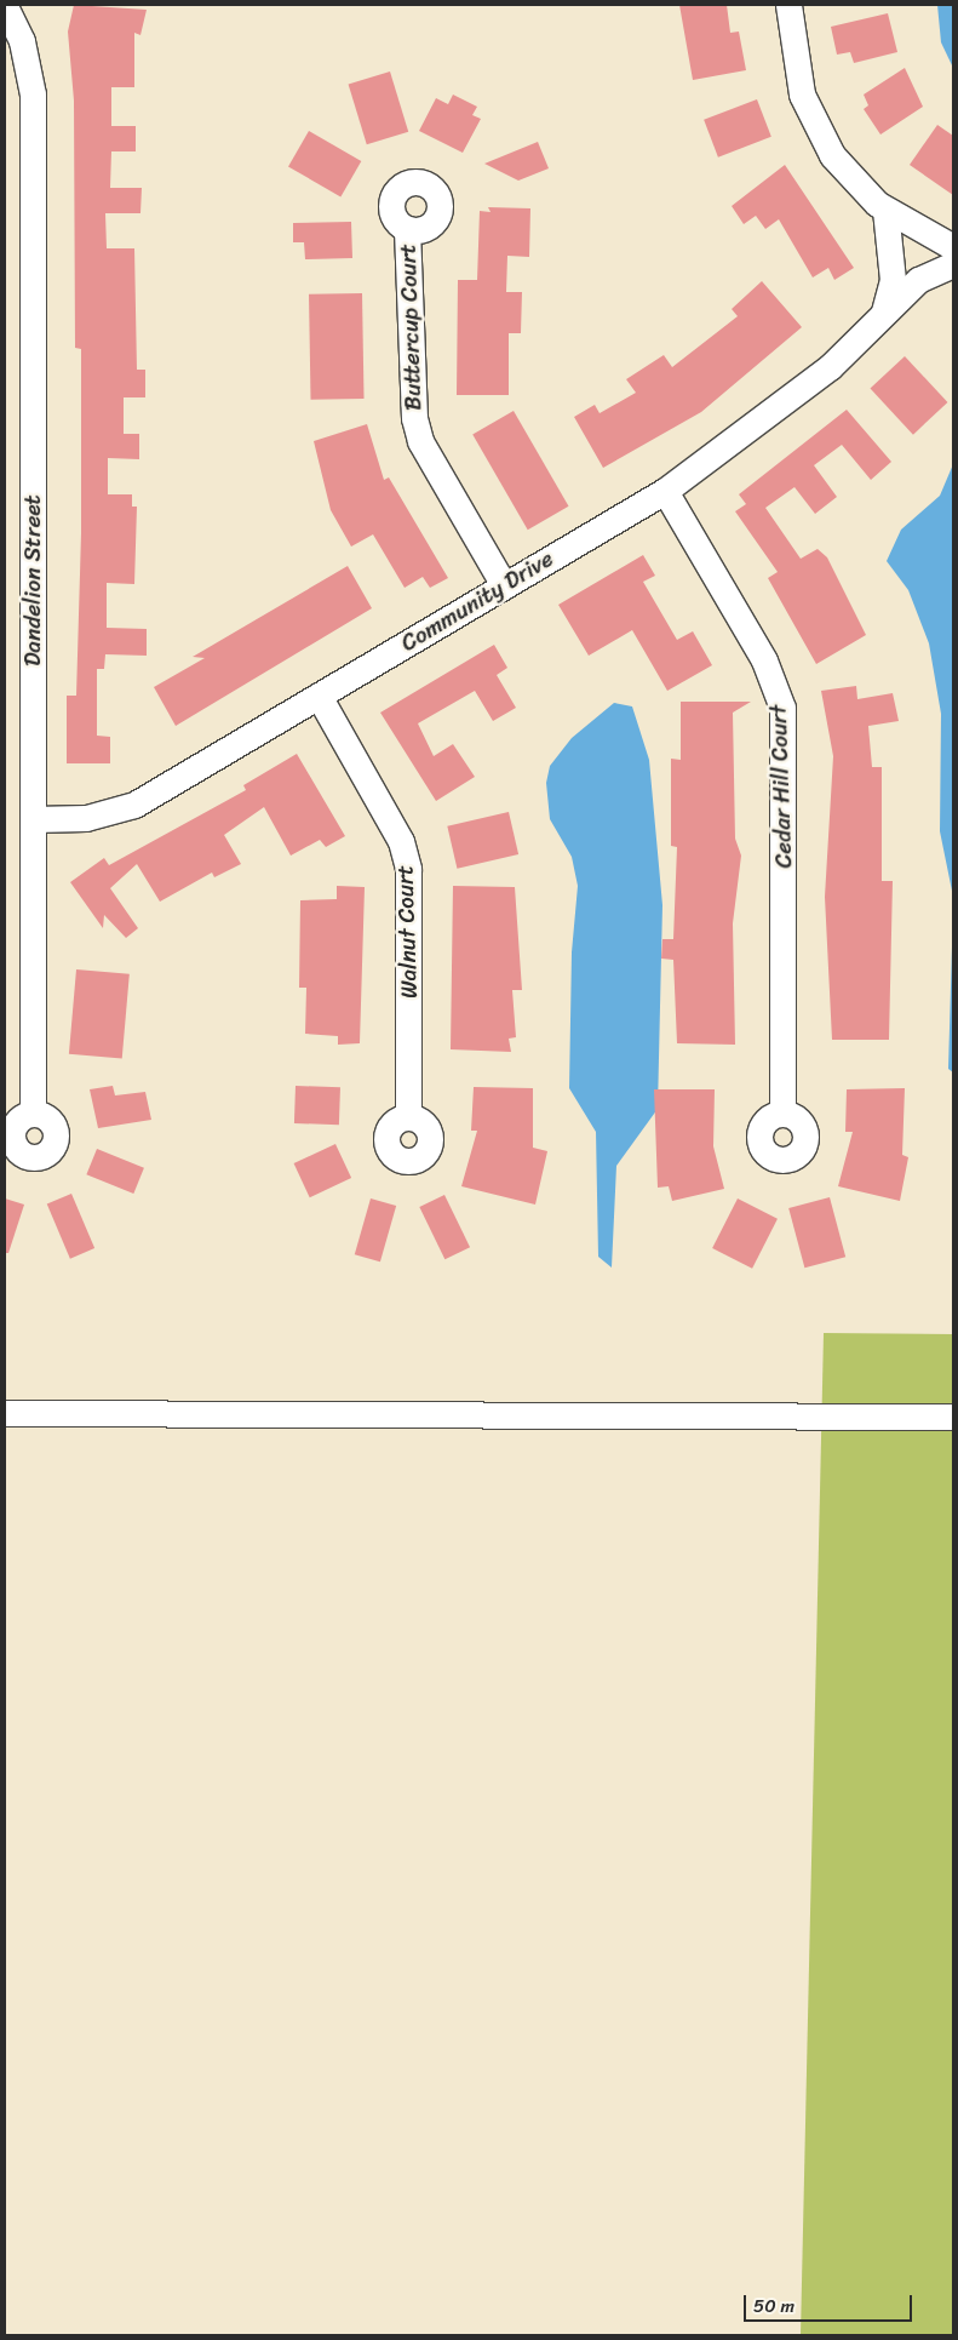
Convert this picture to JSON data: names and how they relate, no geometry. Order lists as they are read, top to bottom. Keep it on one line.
{"streets":{"street":["Buttercup Court","Dandelion Street","Community Drive","Cedar Hill Court","Walnut Court"]},"crossings":[["Buttercup Court","Community Drive"],["Dandelion Street","Community Drive"],["Community Drive","Cedar Hill Court"],["Community Drive","Walnut Court"]],"scale_bar":"50 m"}
